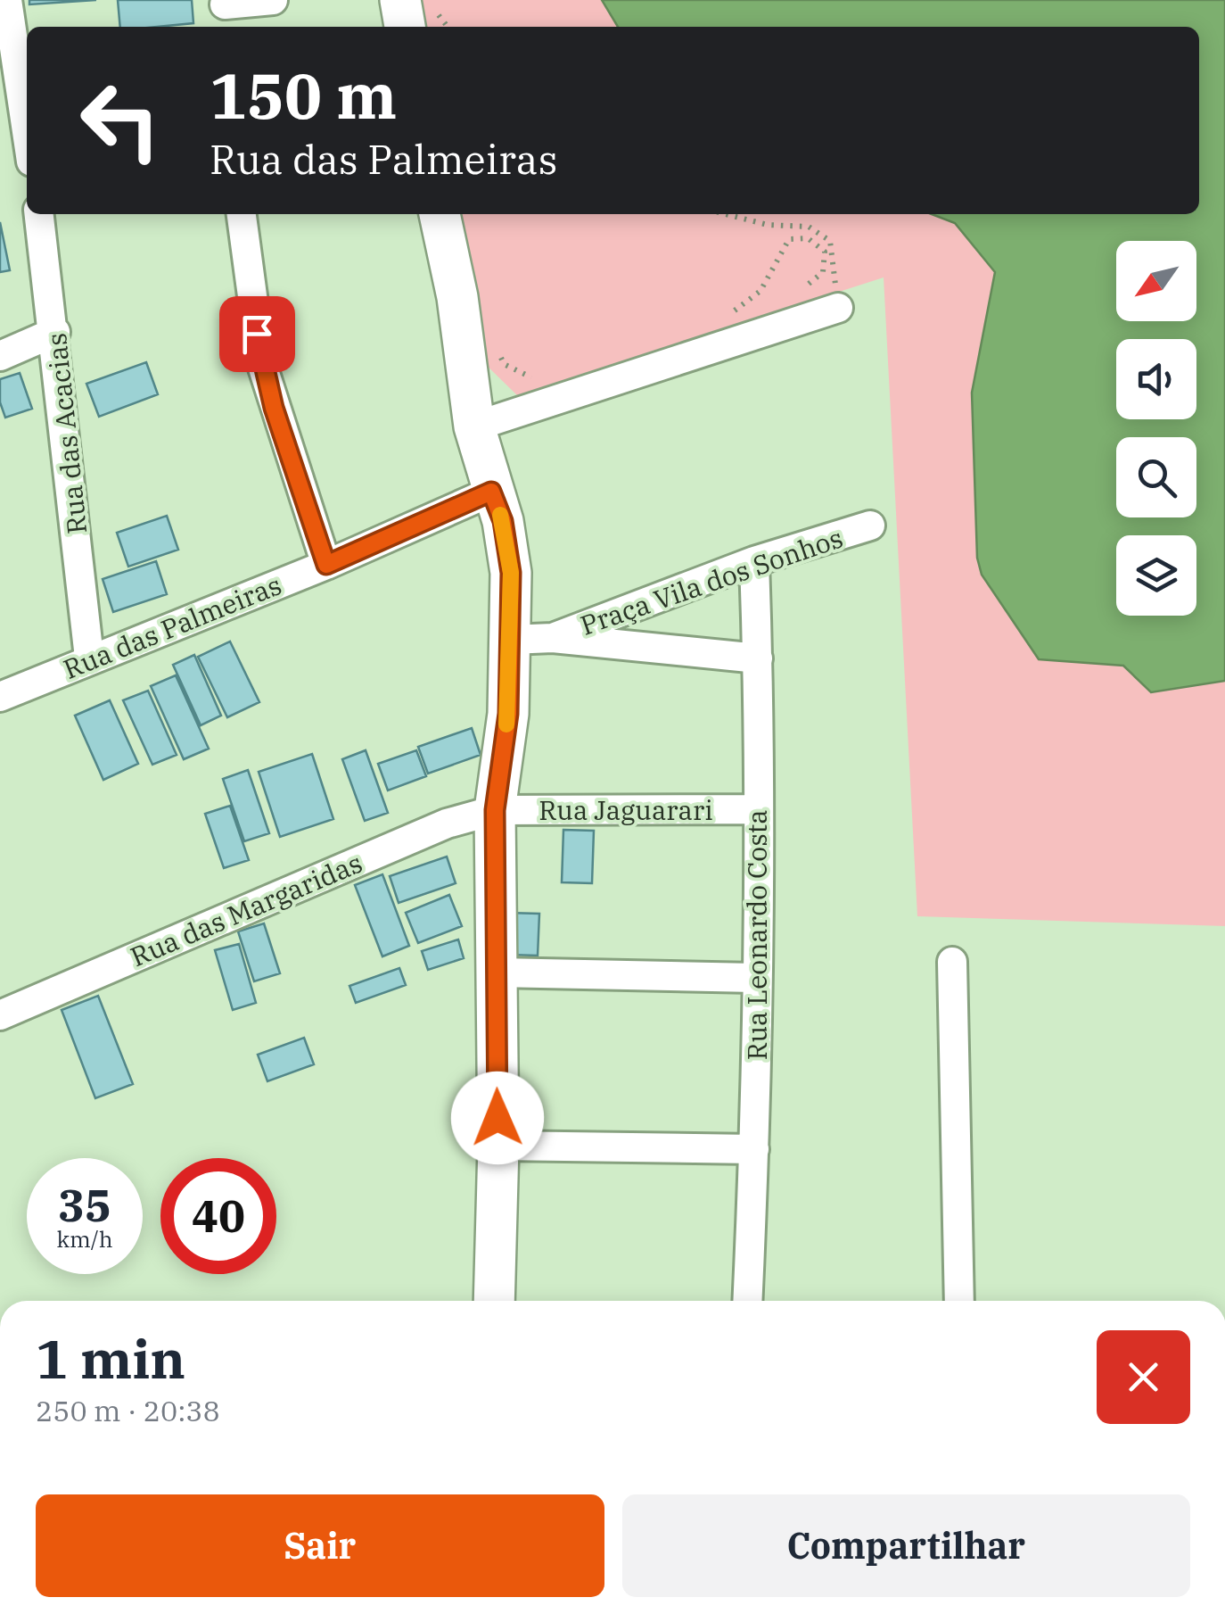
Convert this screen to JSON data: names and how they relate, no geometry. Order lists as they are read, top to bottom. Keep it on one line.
{"streets":{"street":["Rua das Acacias","Praça Vila dos Sonhos","Rua das Palmeiras","Rua Jaguarari","Rua das Margaridas","Rua Leonardo Costa"]},"crossings":[["Rua das Acacias","Rua das Palmeiras"],["Praça Vila dos Sonhos","Rua Leonardo Costa"],["Rua Jaguarari","Rua das Margaridas"],["Rua Jaguarari","Rua Leonardo Costa"]],"north":"bottom left","page":{"turn":["150 m","Rua das Palmeiras"],"speed":"35 km/h","limit":"40","heading":["1 min","250 m · 20:38"],"buttons":["Sair","Compartilhar"]}}
